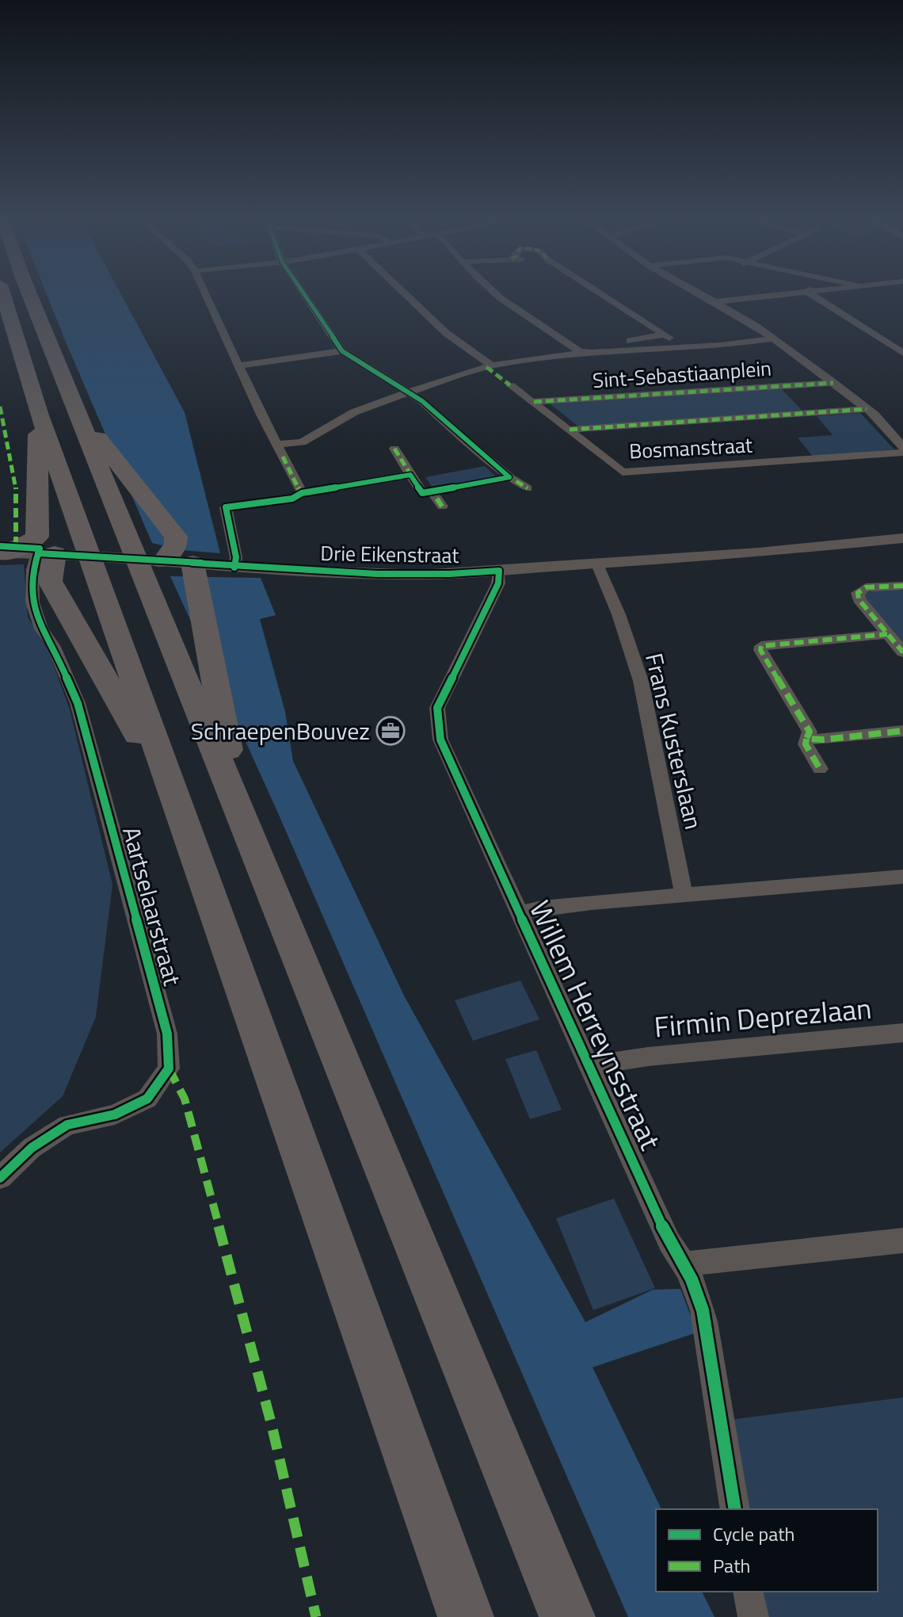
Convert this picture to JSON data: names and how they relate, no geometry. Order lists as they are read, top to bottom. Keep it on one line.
{"streets":{"street":["Sint-Sebastiaanplein","Bosmanstraat","Drie Eikenstraat","Frans Kusterslaan","Aartselaarstraat","Firmin Deprezlaan","Willem Herreynsstraat"]},"crossings":[["Sint-Sebastiaanplein","Bosmanstraat"],["Drie Eikenstraat","Frans Kusterslaan"],["Drie Eikenstraat","Aartselaarstraat"],["Drie Eikenstraat","Willem Herreynsstraat"],["Firmin Deprezlaan","Willem Herreynsstraat"]],"places":{"office":["SchraepenBouvez"]},"legend":["Cycle path","Path"]}
